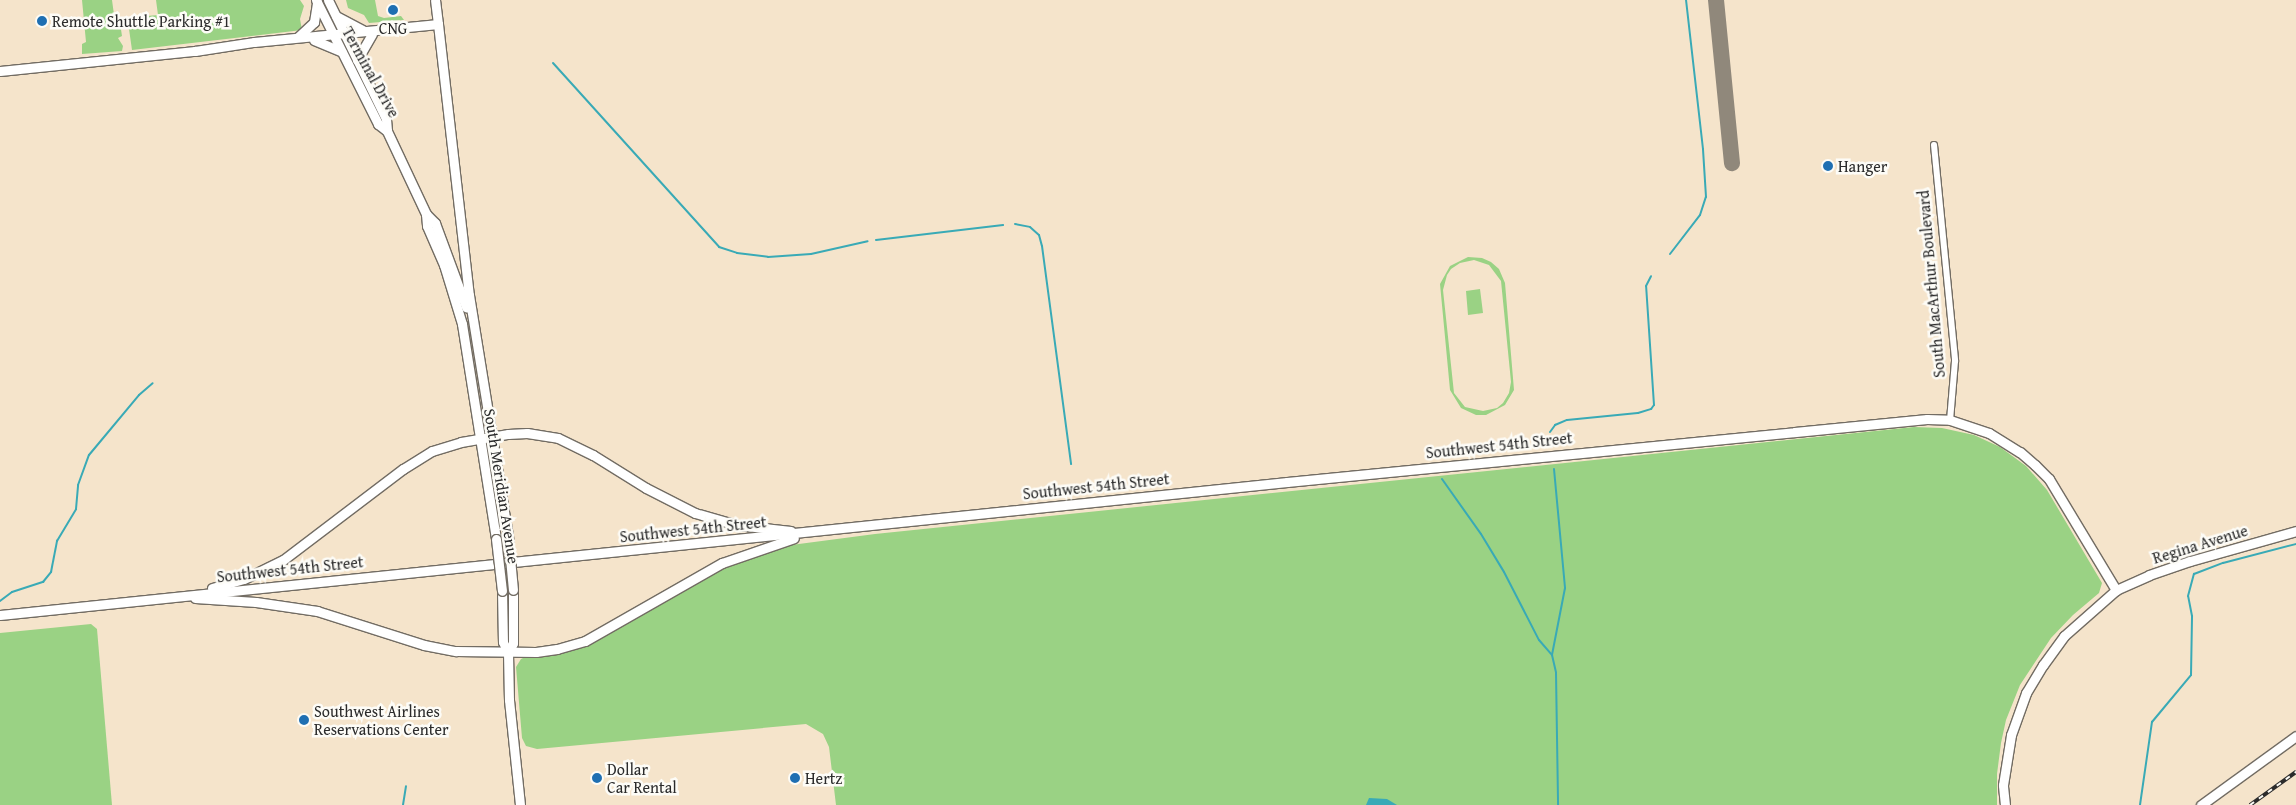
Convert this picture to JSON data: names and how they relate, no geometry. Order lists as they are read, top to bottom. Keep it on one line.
{"streets":{"main road":["Terminal Drive","Southwest 54th Street","South Meridian Avenue","Regina Avenue"],"street":["South MacArthur Boulevard"]},"crossings":[["Terminal Drive","South Meridian Avenue"],["South MacArthur Boulevard","Southwest 54th Street"],["Southwest 54th Street","Regina Avenue"]],"places":["CNG","Remote Shuttle Parking #1","Hanger","Southwest Airlines Reservations Center","Dollar Car Rental","Hertz"]}
